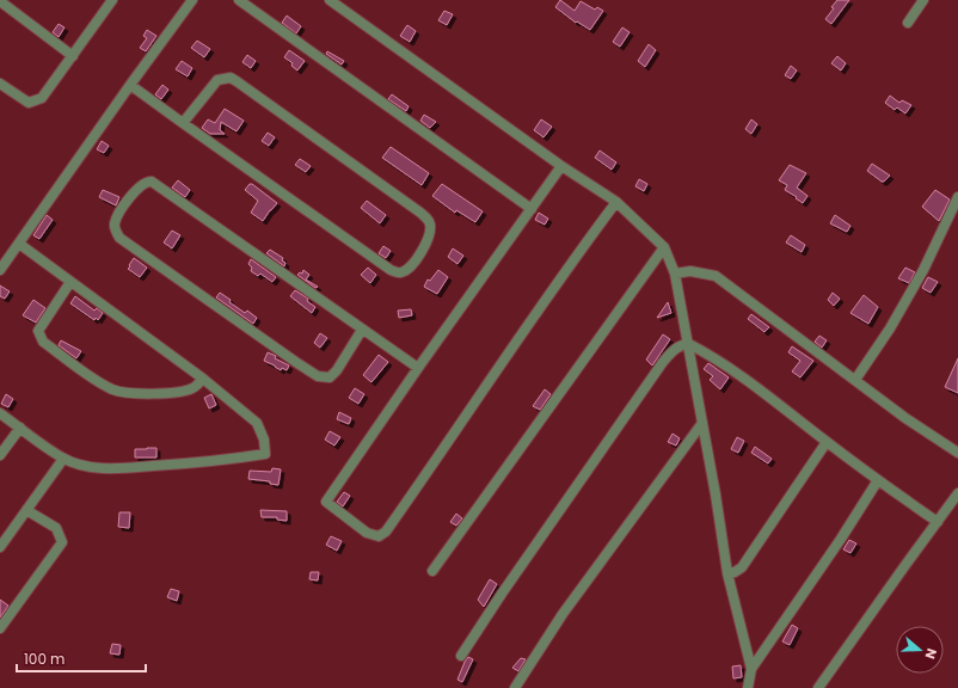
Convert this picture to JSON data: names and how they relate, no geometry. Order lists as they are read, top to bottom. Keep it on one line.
{"scale_bar":"100 m","north":"right"}
